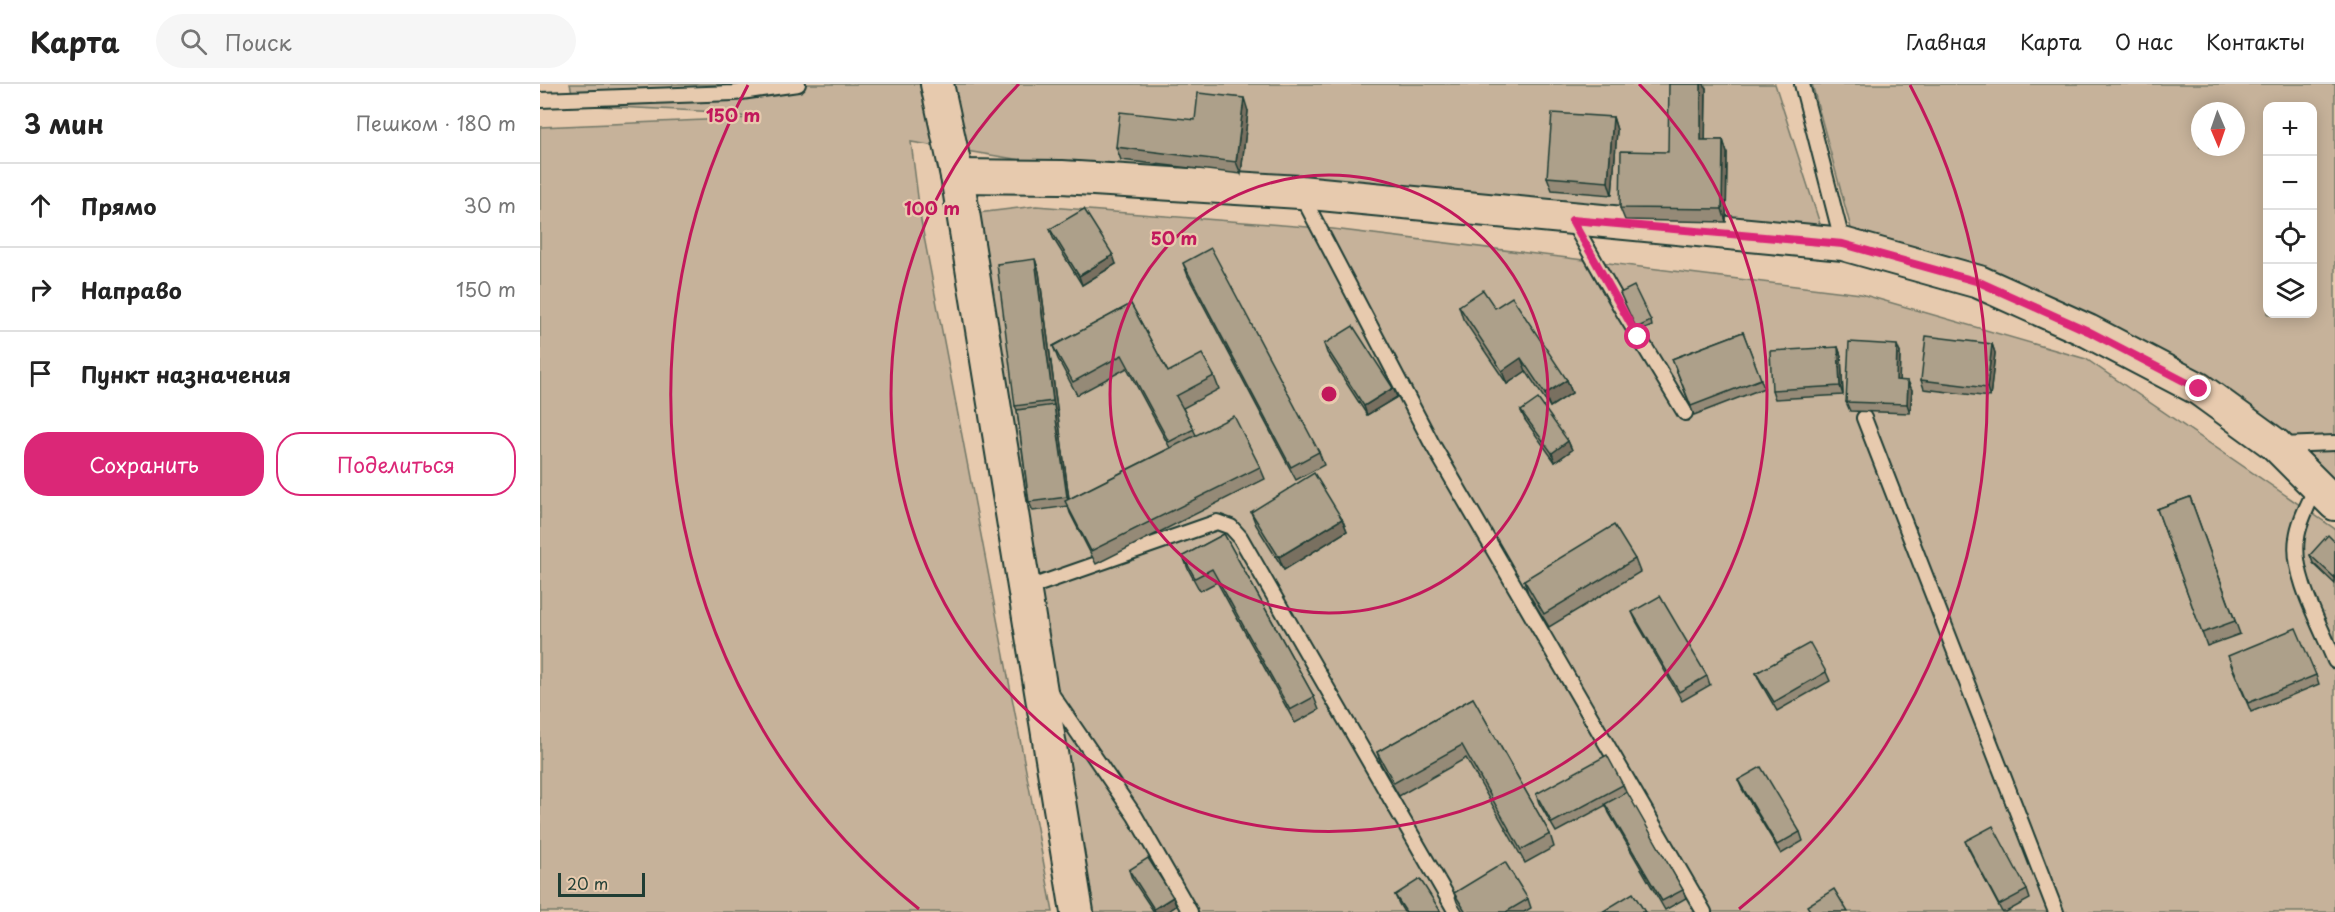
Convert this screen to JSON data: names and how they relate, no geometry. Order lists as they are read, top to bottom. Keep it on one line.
{"scale_bar":"20 m","north":"bottom","page":{"header":"Карта","search":"Поиск","nav":["Главная","Карта","О нас","Контакты"],"heading":["3 мин","Пешком · 180 m"],"map_buttons":["+","−"],"list":[["Прямо","30 m"],["Направо","150 m"],"Пункт назначения"],"buttons":["Сохранить","Поделиться"],"scale":"20 m"},"rings":["150 m","100 m","50 m"]}
